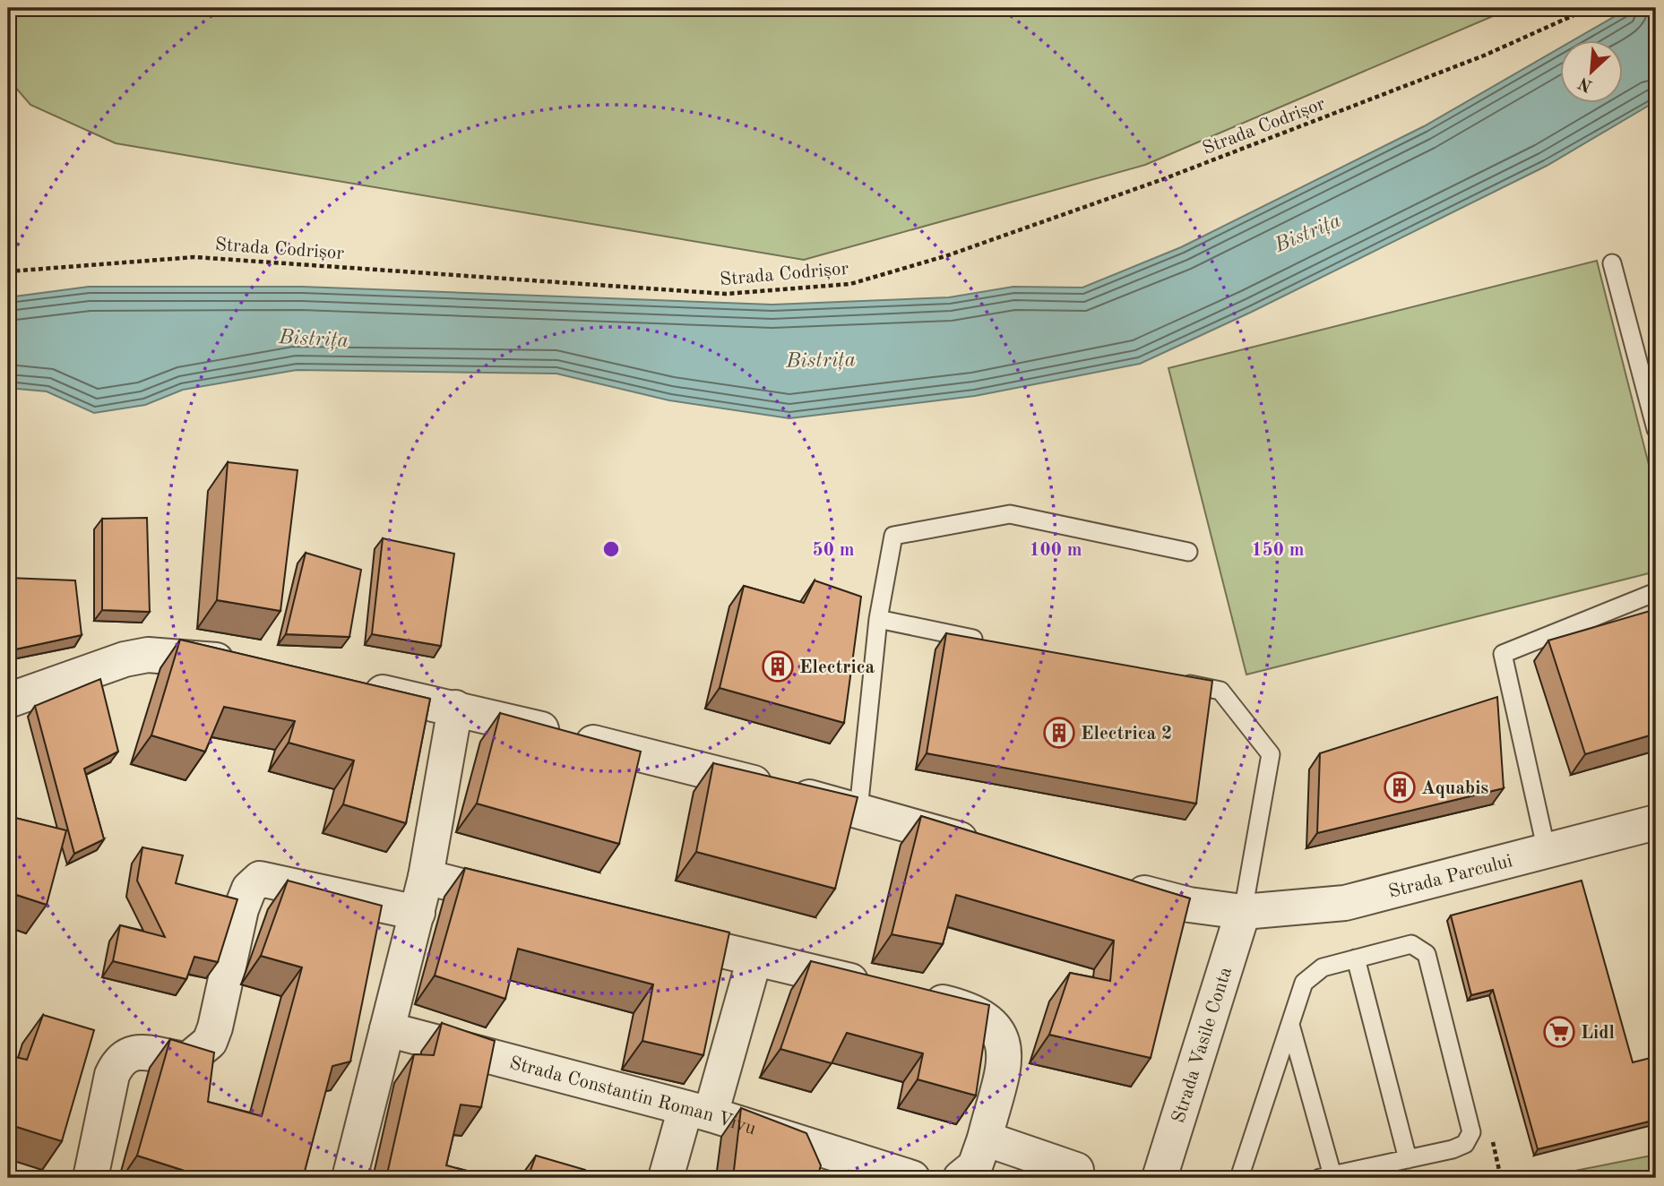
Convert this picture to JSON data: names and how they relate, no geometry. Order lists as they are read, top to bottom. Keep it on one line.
{"streets":{"street":["Strada Parcului","Strada Vasile Conta","Strada Constantin Roman Vivu"],"path":["Strada Codrișor"]},"crossings":[["Strada Parcului","Strada Vasile Conta"]],"water":["Bistrița"],"places":{"building":["Electrica","Electrica 2","Aquabis"],"supermarket":["Lidl"]},"north":"bottom left","rings":["50 m","100 m","150 m"]}
